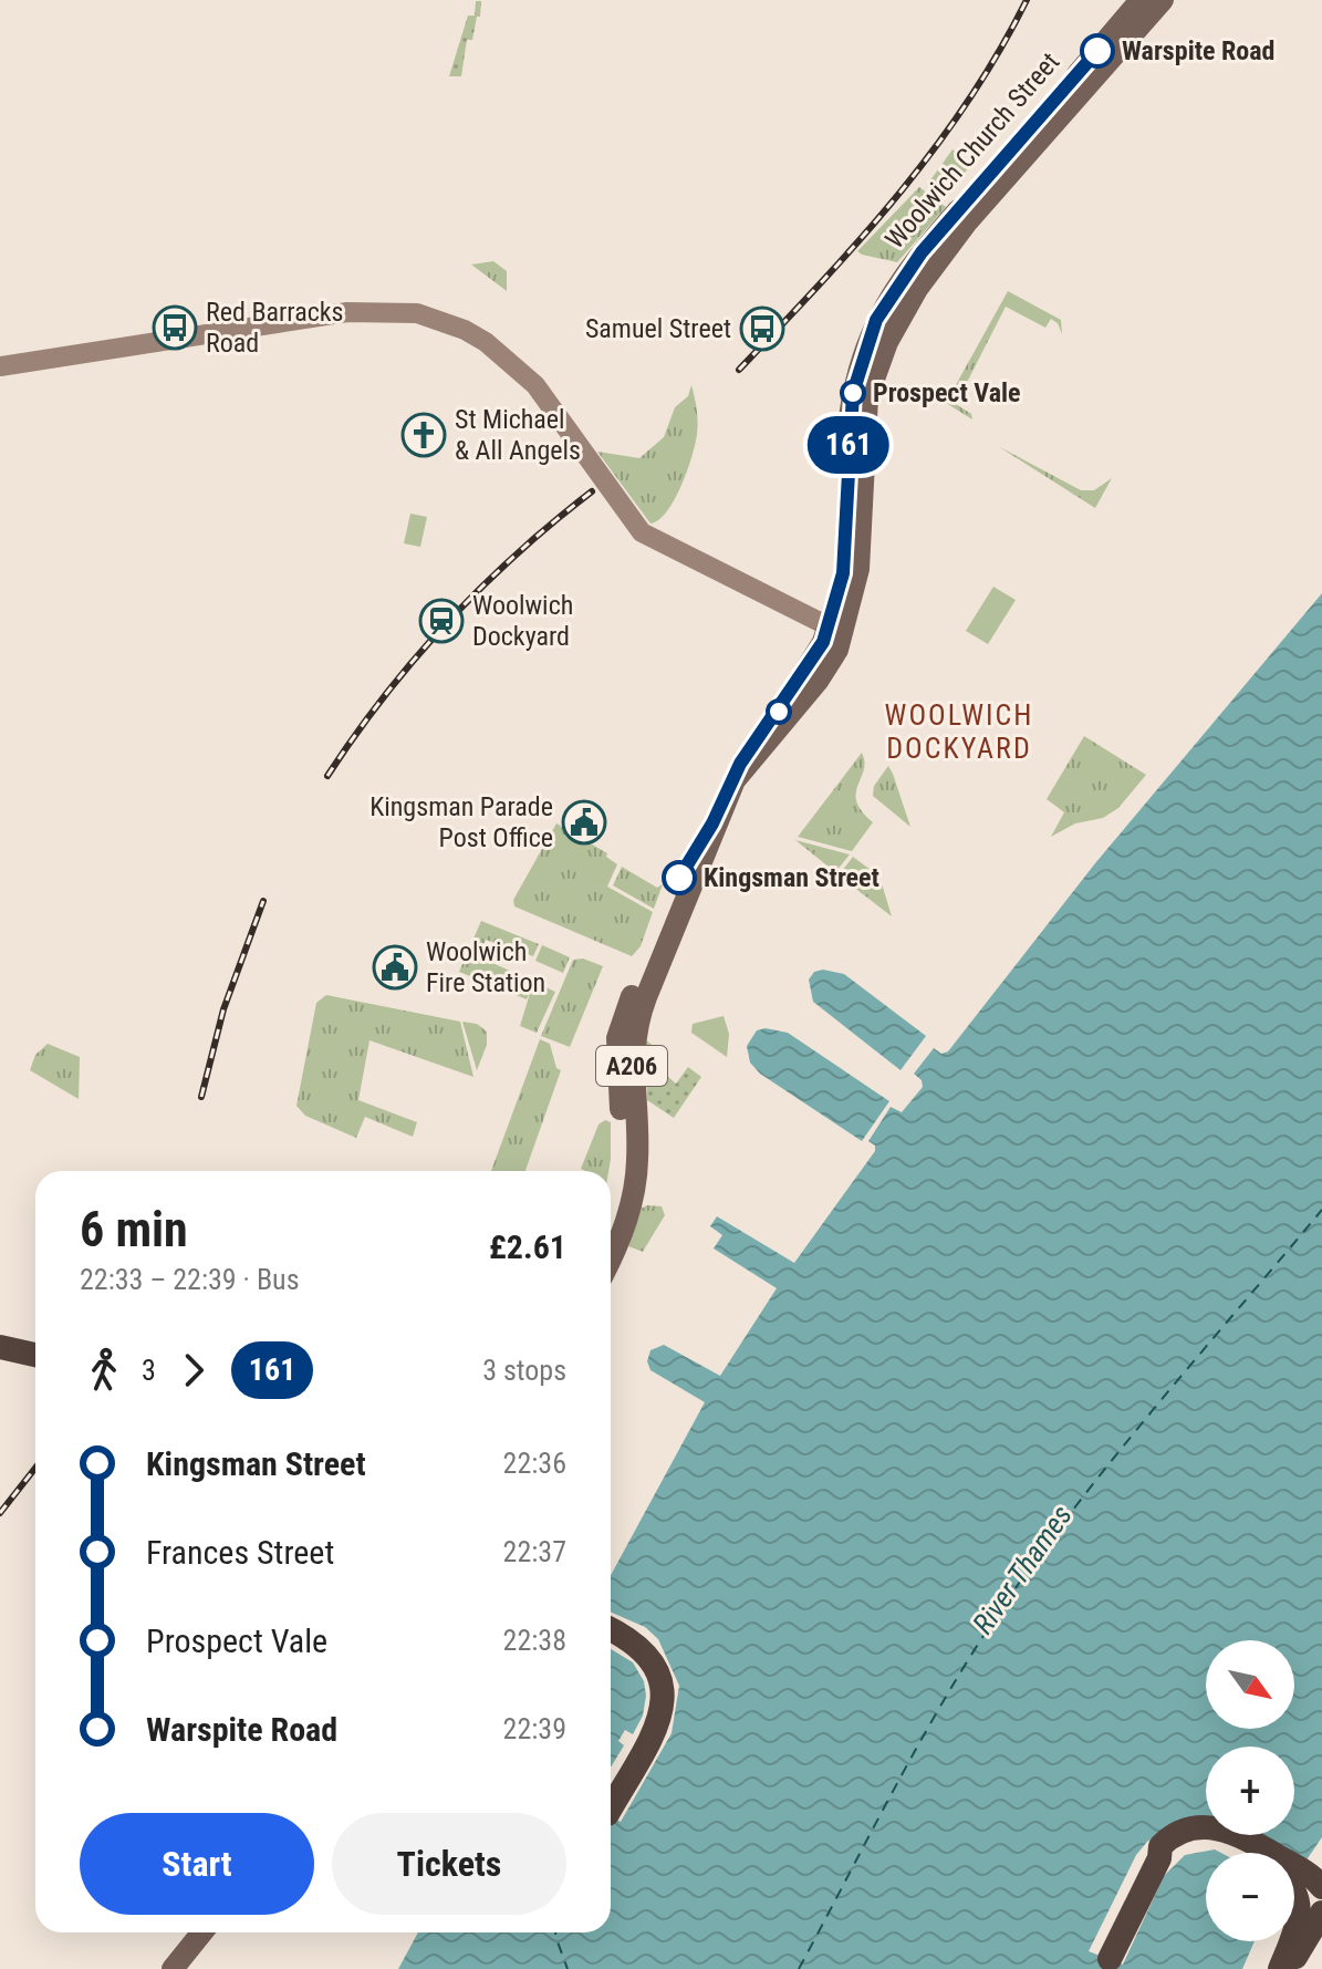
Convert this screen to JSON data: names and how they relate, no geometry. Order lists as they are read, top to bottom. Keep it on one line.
{"streets":{"main road":["Woolwich Church Street","A206"]},"districts":["WOOLWICH DOCKYARD"],"water":["River Thames"],"places":{"other":["Warspite Road","Prospect Vale","Kingsman Street"],"bus stop":["Red Barracks Road","Samuel Street"],"church":["St Michael & All Angels"],"station":["Woolwich Dockyard"],"public building":["Kingsman Parade Post Office","Woolwich Fire Station"]},"lines":["bus line 161"],"north":"bottom right","page":{"on_map":"161","heading":["6 min","22:33 – 22:39 · Bus","£2.61"],"legs":["3","161","3 stops"],"list":[{"name":"Kingsman Street","value":"22:36"},{"name":"Frances Street","value":"22:37"},{"name":"Prospect Vale","value":"22:38"},{"name":"Warspite Road","value":"22:39"}],"map_buttons":["+","−"],"buttons":["Start","Tickets"]}}
